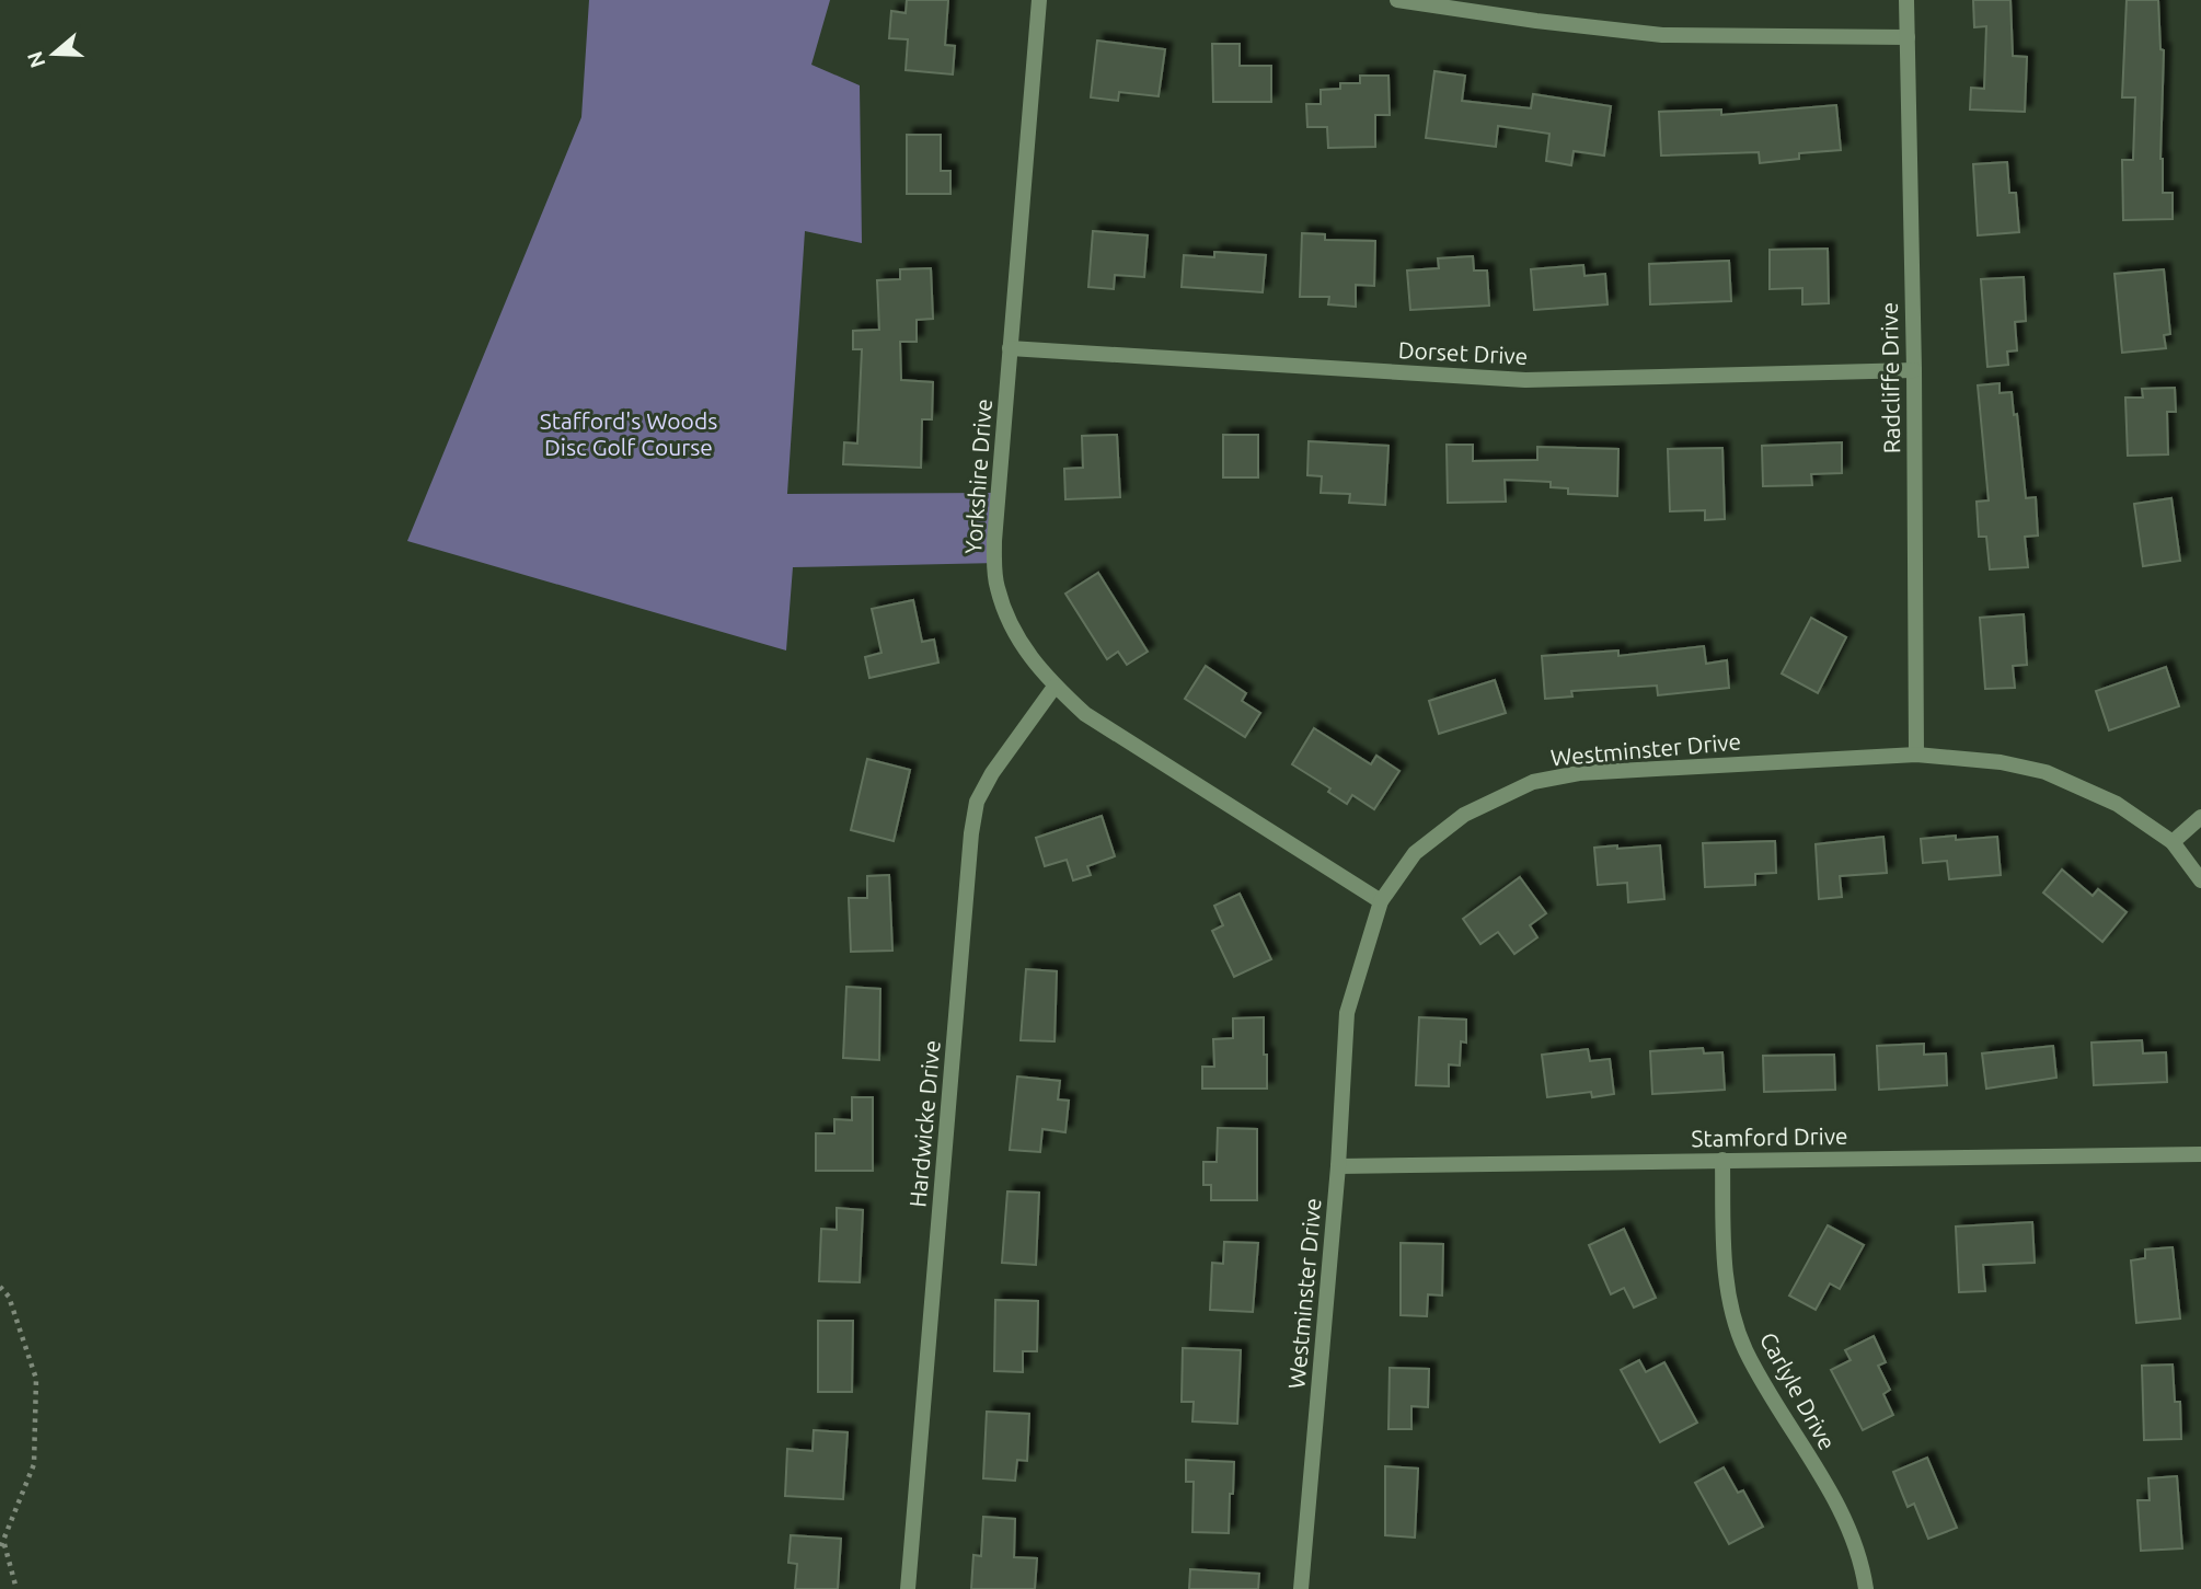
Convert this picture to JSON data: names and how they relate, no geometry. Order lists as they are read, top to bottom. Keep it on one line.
{"streets":{"street":["Dorset Drive","Radcliffe Drive","Yorkshire Drive","Westminster Drive","Hardwicke Drive","Stamford Drive","Carlyle Drive"]},"crossings":[["Dorset Drive","Radcliffe Drive"],["Dorset Drive","Yorkshire Drive"],["Radcliffe Drive","Westminster Drive"],["Yorkshire Drive","Westminster Drive"],["Yorkshire Drive","Hardwicke Drive"],["Westminster Drive","Stamford Drive"],["Stamford Drive","Carlyle Drive"]],"parks":["Stafford's Woods Disc Golf Course"],"north":"left"}
